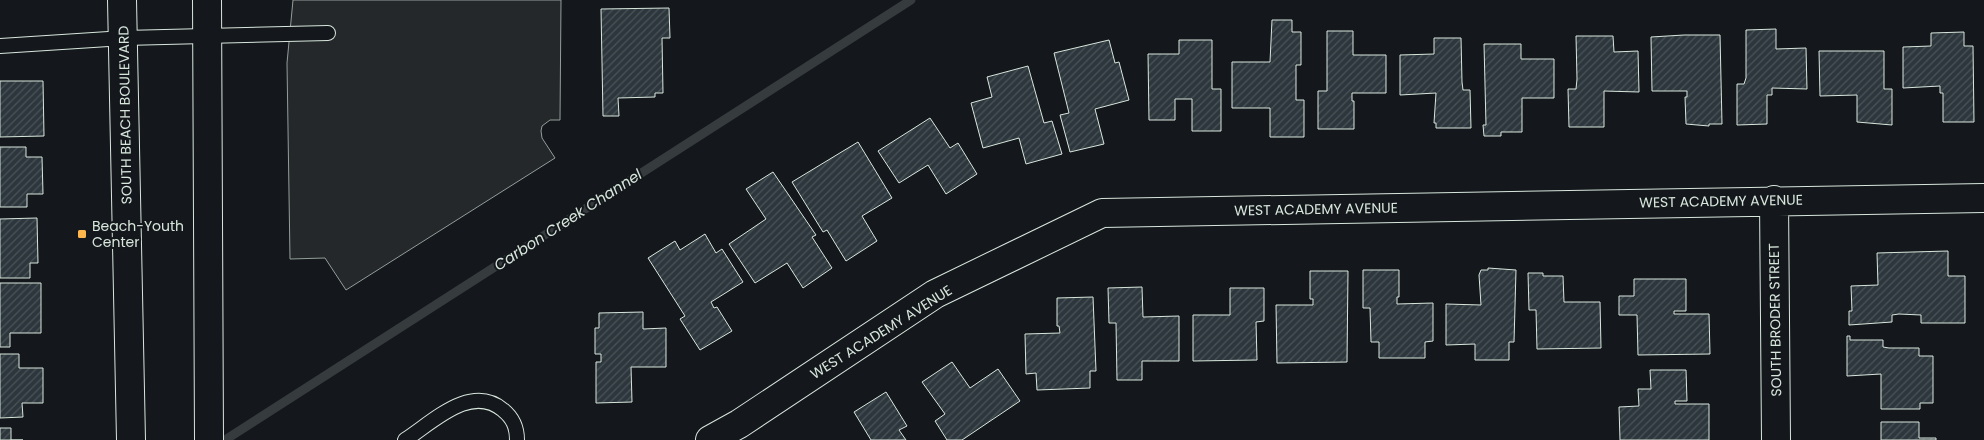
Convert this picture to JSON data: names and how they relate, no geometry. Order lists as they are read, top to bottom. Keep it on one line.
{"streets":{"street":["SOUTH BEACH BOULEVARD","WEST ACADEMY AVENUE","SOUTH BRODER STREET"]},"crossings":[["WEST ACADEMY AVENUE","SOUTH BRODER STREET"]],"water":["Carbon Creek Channel"],"places":{"transit":["Beach-Youth Center"]}}
